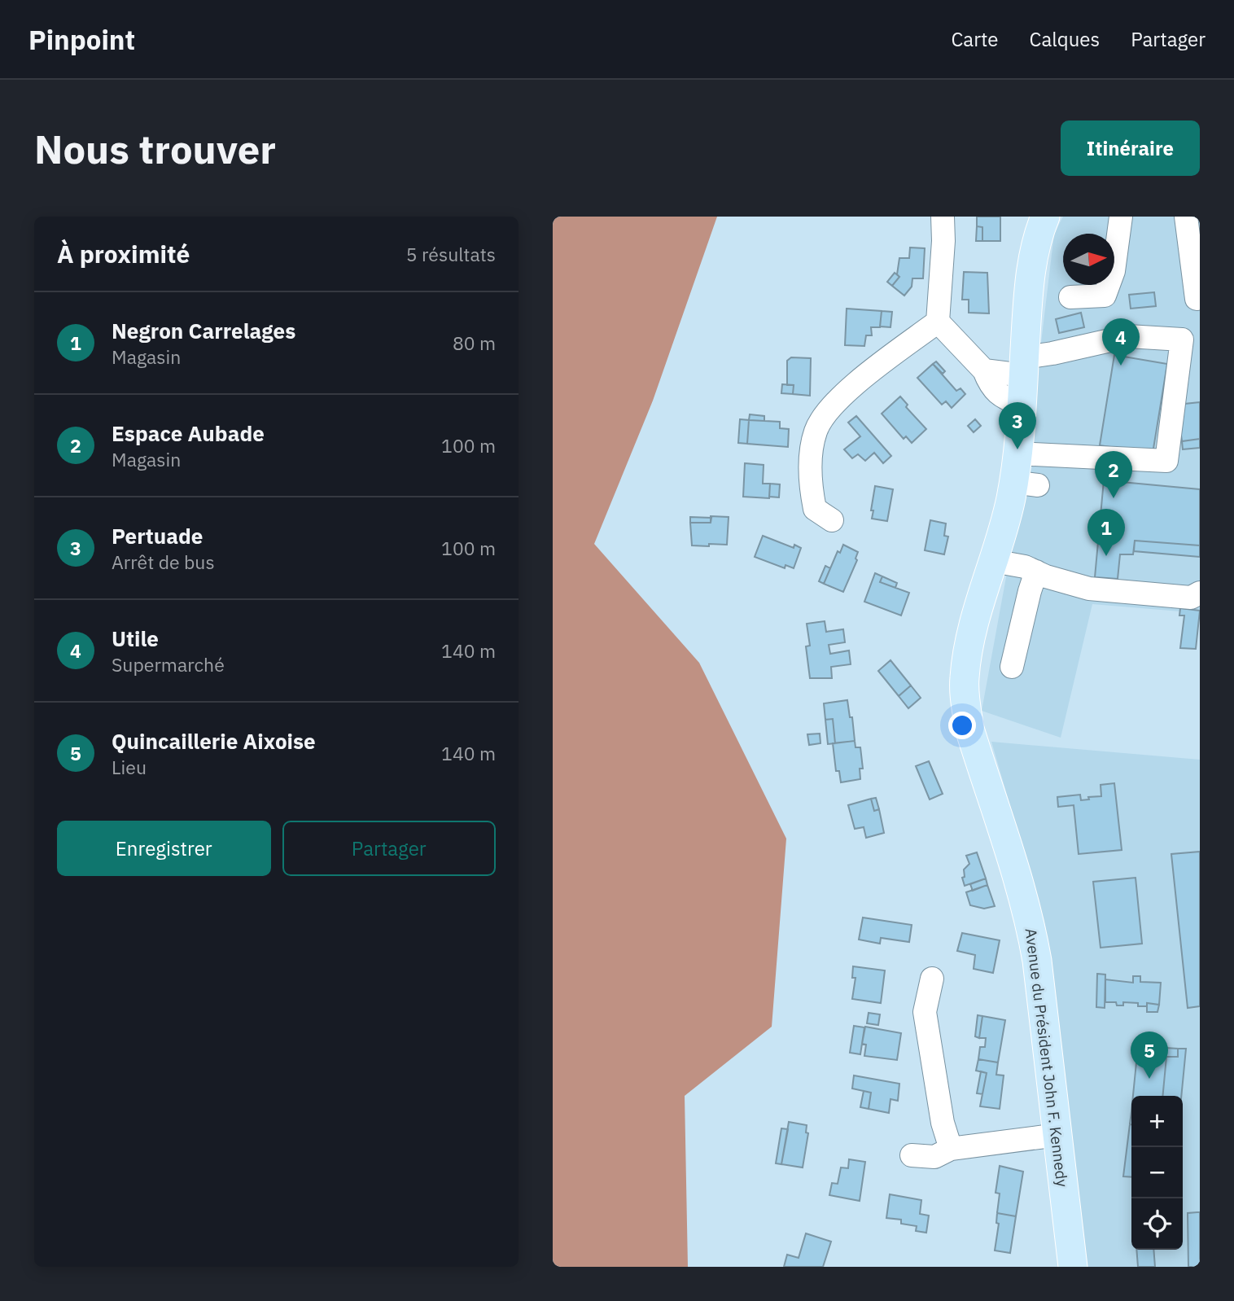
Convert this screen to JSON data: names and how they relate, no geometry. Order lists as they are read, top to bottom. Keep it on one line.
{"streets":{"main road":["Avenue du Président John F. Kennedy"]},"north":"right","page":{"header":"Pinpoint","nav":["Carte","Calques","Partager"],"buttons":["Itinéraire",["Enregistrer","Partager"]],"title":"Nous trouver","heading":["À proximité","5 résultats"],"list":[{"mark":"1","name":"Negron Carrelages","note":"Magasin","value":"80 m"},{"mark":"2","name":"Espace Aubade","note":"Magasin","value":"100 m"},{"mark":"3","name":"Pertuade","note":"Arrêt de bus","value":"100 m"},{"mark":"4","name":"Utile","note":"Supermarché","value":"140 m"},{"mark":"5","name":"Quincaillerie Aixoise","note":"Lieu","value":"140 m"}],"pins":["4","3","2","1","5"],"map_buttons":["+","−"]}}
